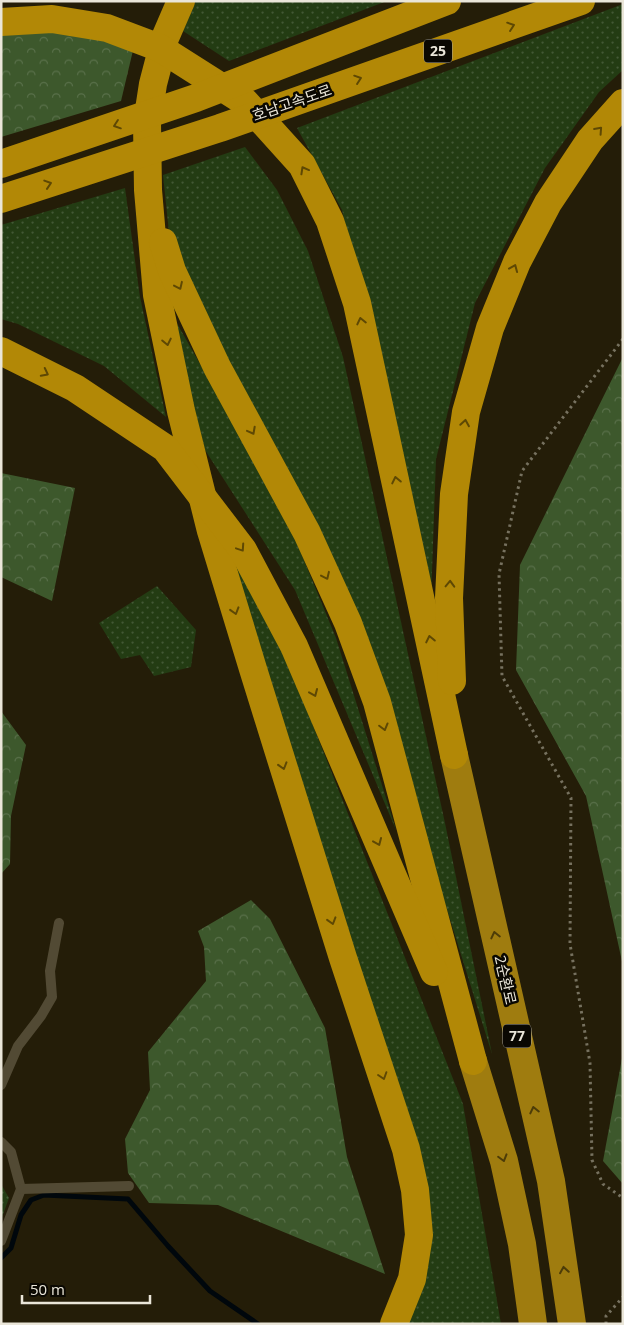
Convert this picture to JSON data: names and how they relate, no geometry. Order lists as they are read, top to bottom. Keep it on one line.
{"streets":{"highway":["25","호남고속도로","2순환로","77"]},"scale_bar":"50 m"}
